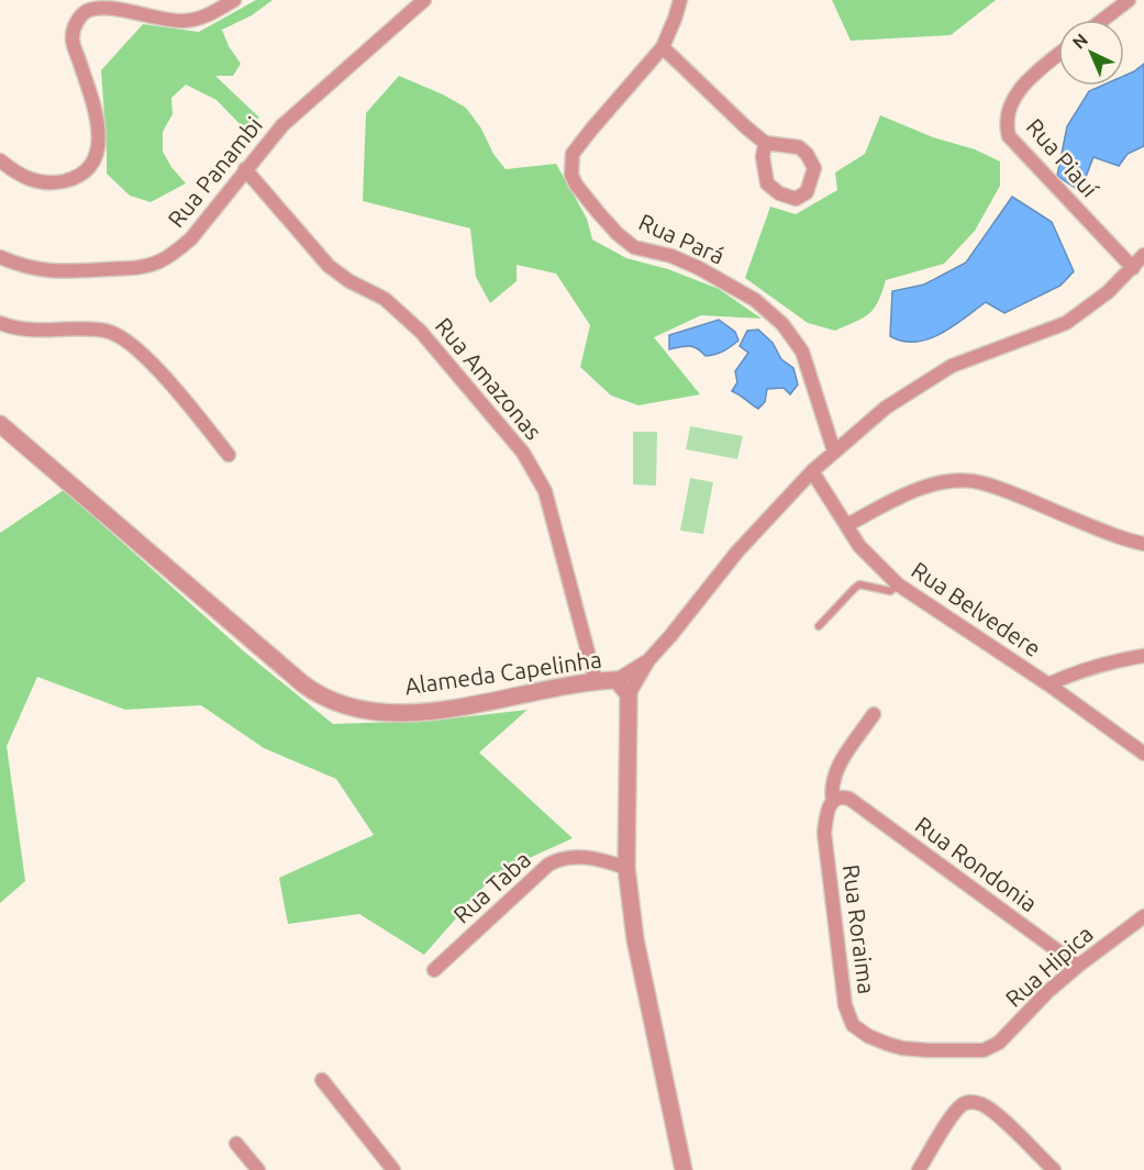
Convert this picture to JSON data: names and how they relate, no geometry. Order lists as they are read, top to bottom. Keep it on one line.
{"streets":{"street":["Rua Piauí","Rua Panambi","Rua Pará","Rua Amazonas","Rua Belvedere","Alameda Capelinha","Rua Rondonia","Rua Taba","Rua Roraima","Rua Hipica"]},"crossings":[["Rua Panambi","Rua Amazonas"],["Rua Amazonas","Alameda Capelinha"],["Alameda Capelinha","Rua Taba"],["Rua Rondonia","Rua Roraima"],["Rua Rondonia","Rua Hipica"],["Rua Roraima","Rua Hipica"]],"north":"top left"}
